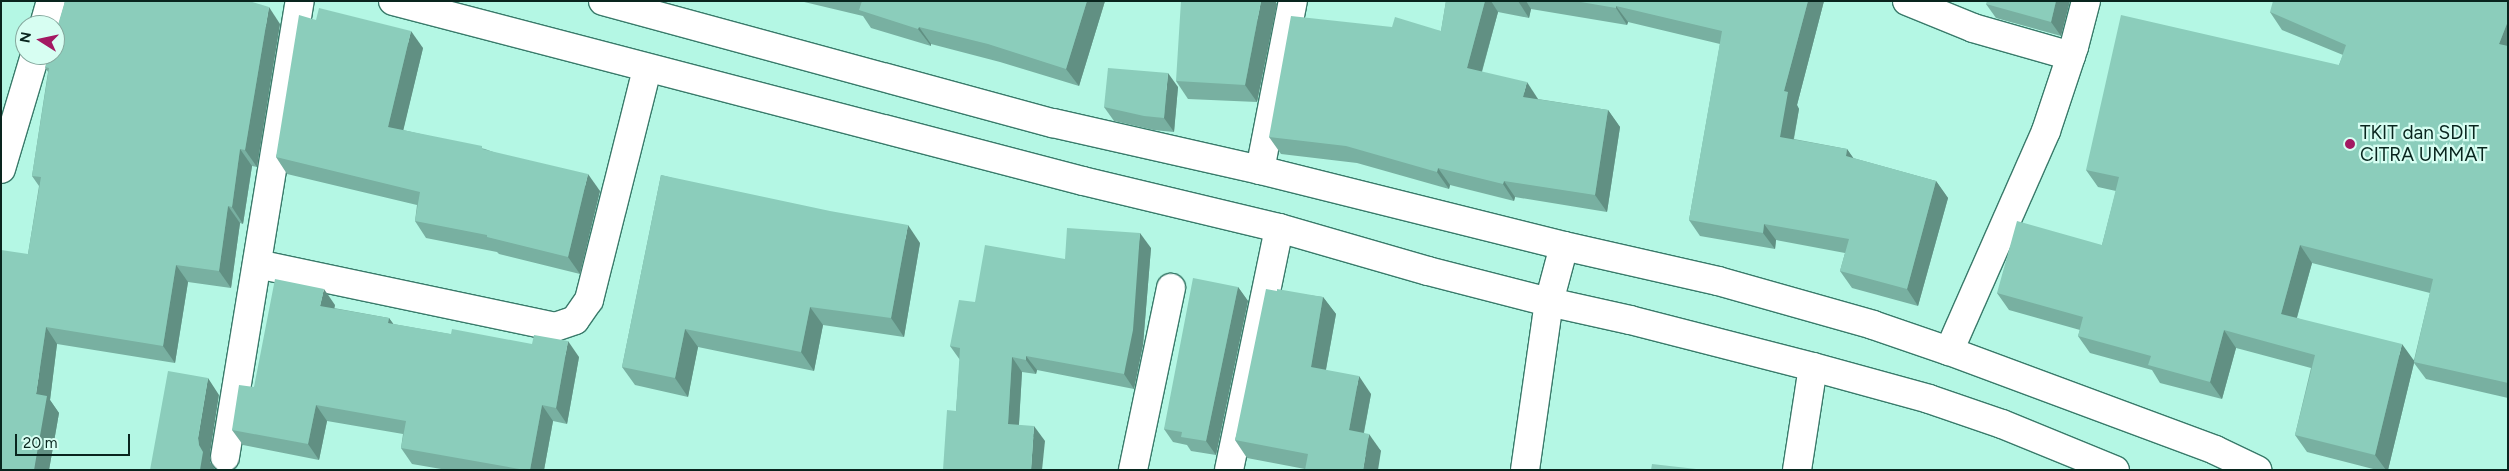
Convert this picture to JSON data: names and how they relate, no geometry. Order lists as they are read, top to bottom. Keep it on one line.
{"places":["TKIT dan SDIT CITRA UMMAT"],"scale_bar":"20 m","north":"left"}
